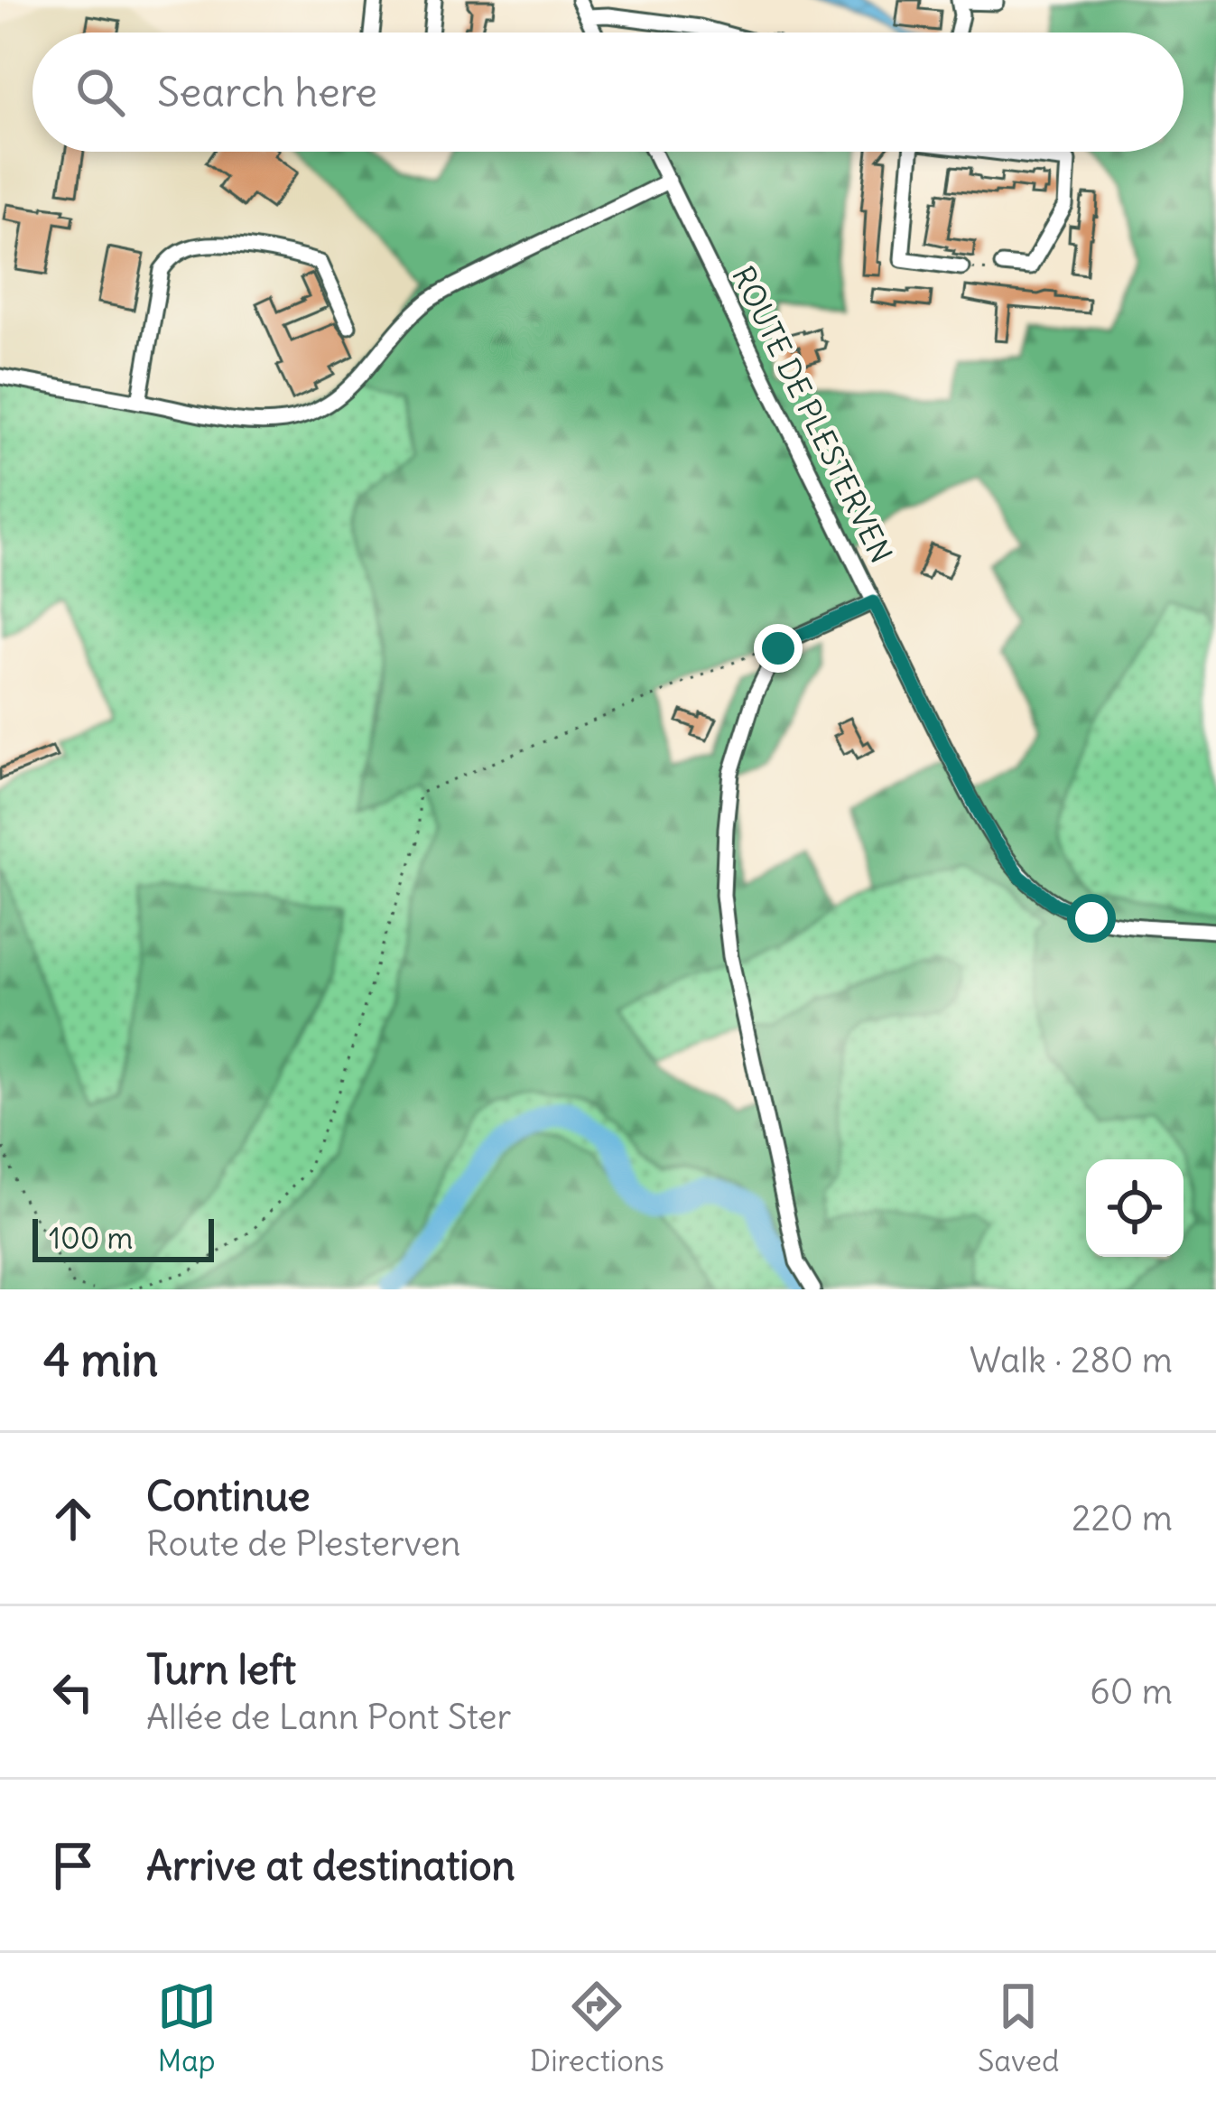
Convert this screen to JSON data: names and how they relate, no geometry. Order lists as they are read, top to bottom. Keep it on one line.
{"streets":{"street":["ROUTE DE PLESTERVEN"]},"scale_bar":"100 m","page":{"search":"Search here","scale":"100 m","heading":["4 min","Walk · 280 m"],"list":[["Continue","Route de Plesterven","220 m"],["Turn left","Allée de Lann Pont Ster","60 m"],"Arrive at destination"],"nav":["Map","Directions","Saved"]}}
